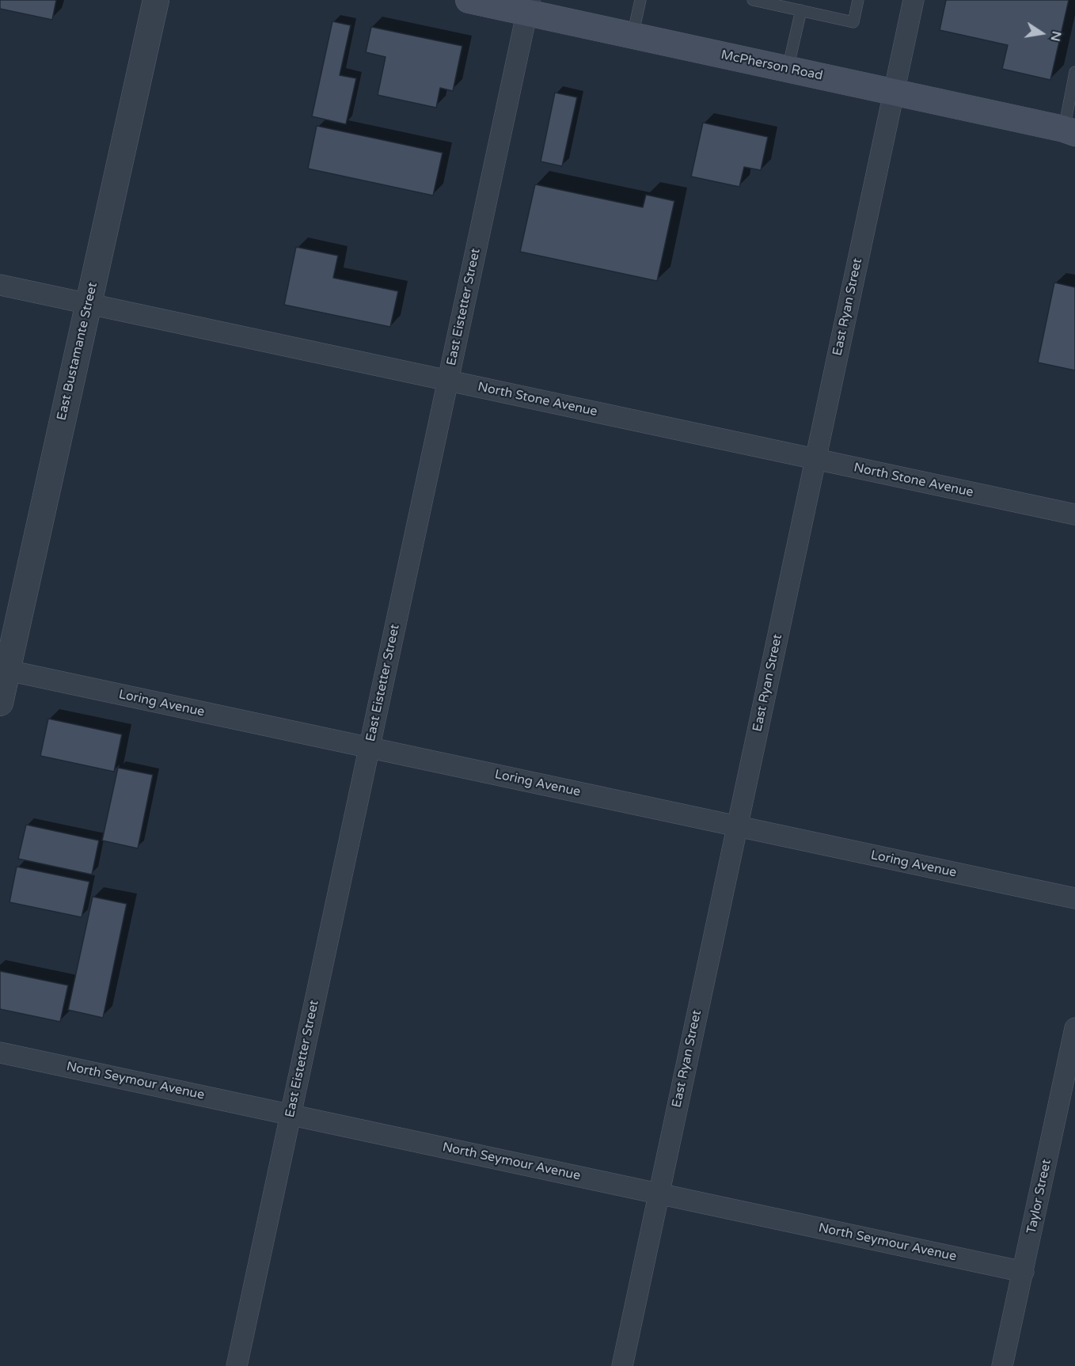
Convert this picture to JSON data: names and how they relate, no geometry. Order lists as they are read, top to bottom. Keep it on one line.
{"streets":{"main road":["McPherson Road"],"street":["East Eistetter Street","East Ryan Street","East Bustamante Street","North Stone Avenue","Loring Avenue","North Seymour Avenue","Taylor Street"]},"crossings":[["McPherson Road","East Eistetter Street"],["McPherson Road","East Ryan Street"],["East Eistetter Street","North Stone Avenue"],["East Eistetter Street","Loring Avenue"],["East Eistetter Street","North Seymour Avenue"],["East Ryan Street","North Stone Avenue"],["East Ryan Street","Loring Avenue"],["East Ryan Street","North Seymour Avenue"],["East Bustamante Street","North Stone Avenue"],["East Bustamante Street","Loring Avenue"],["North Seymour Avenue","Taylor Street"]],"north":"right"}
